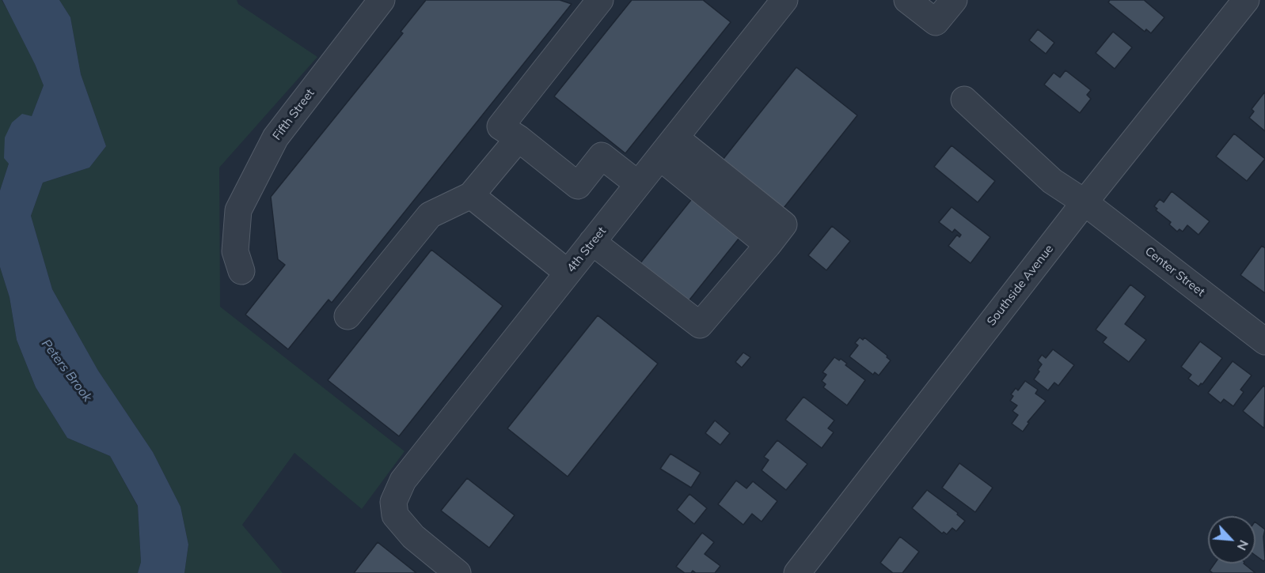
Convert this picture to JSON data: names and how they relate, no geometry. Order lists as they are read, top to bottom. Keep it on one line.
{"streets":{"street":["Fifth Street","4th Street","Center Street","Southside Avenue"]},"crossings":[["Center Street","Southside Avenue"]],"water":["Peters Brook"],"north":"bottom right"}
